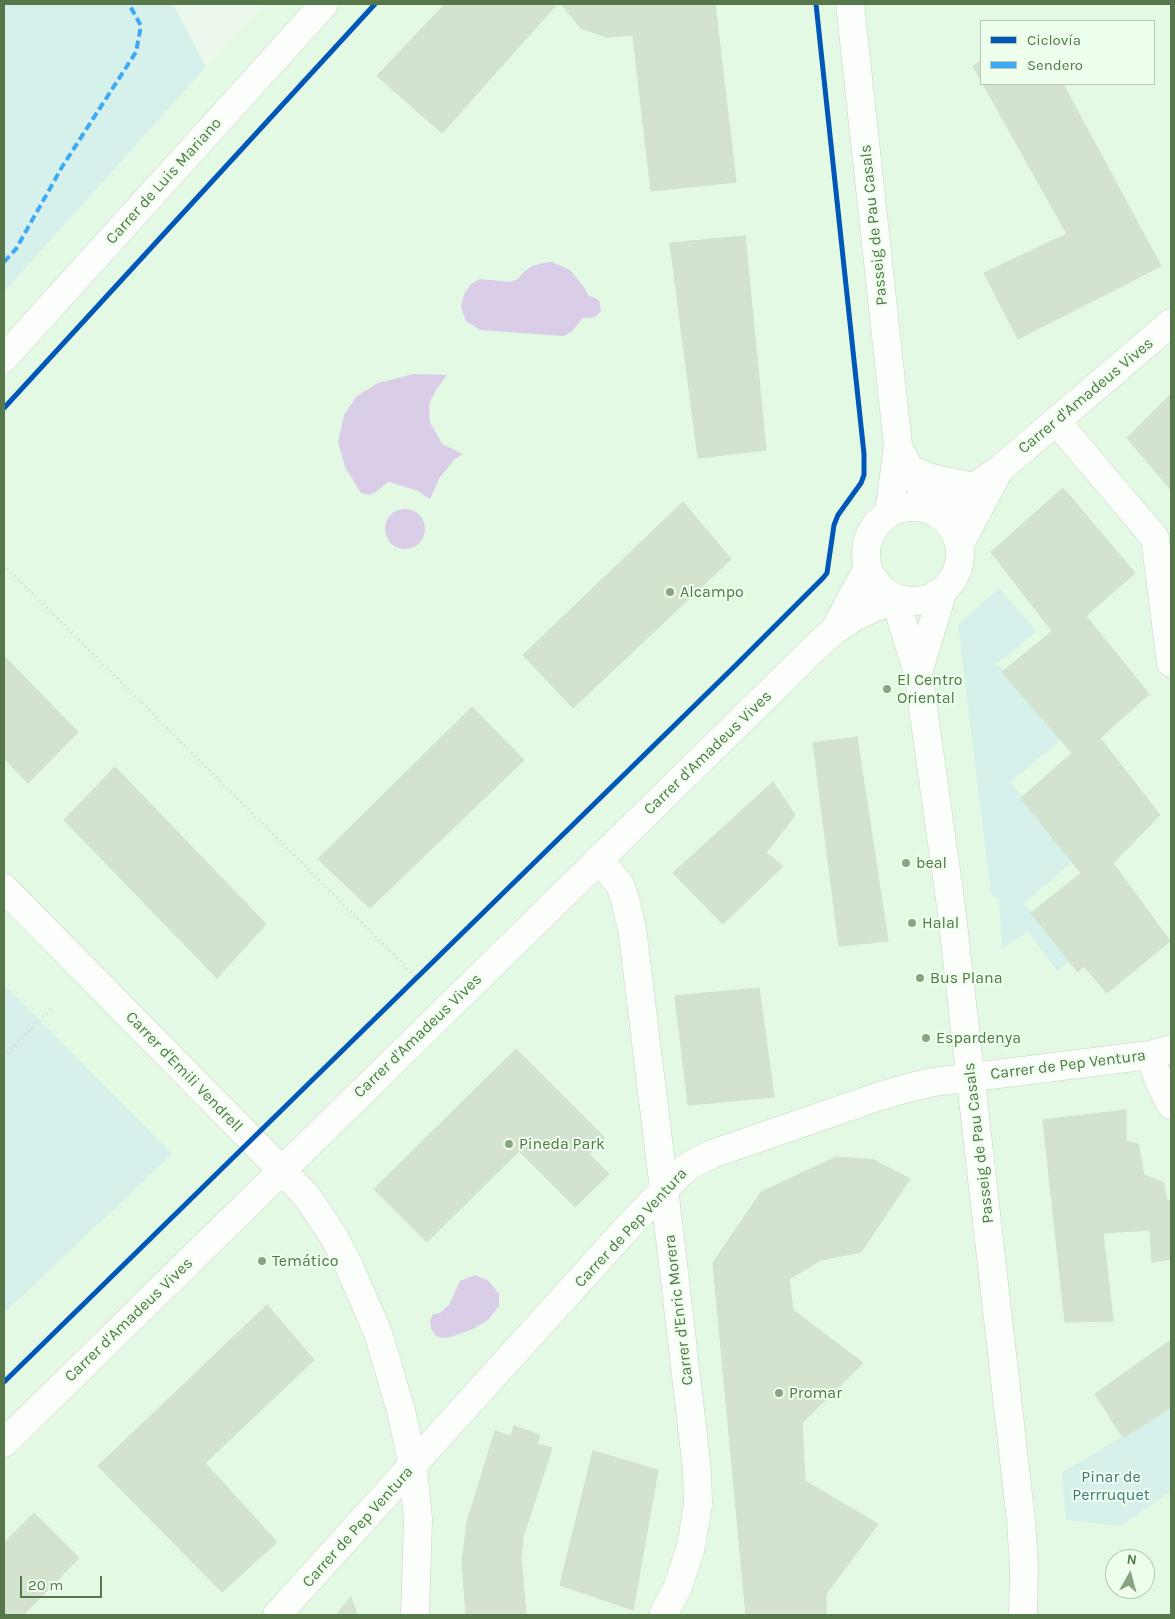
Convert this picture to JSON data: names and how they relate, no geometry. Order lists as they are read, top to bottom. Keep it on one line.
{"streets":{"street":["Carrer de Luis Mariano","Passeig de Pau Casals","Carrer d'Amadeus Vives","Carrer de Pep Ventura","Carrer d'Emili Vendrell","Carrer d'Enric Morera"]},"crossings":[["Passeig de Pau Casals","Carrer d'Amadeus Vives"],["Passeig de Pau Casals","Carrer de Pep Ventura"],["Carrer d'Amadeus Vives","Carrer d'Emili Vendrell"],["Carrer d'Amadeus Vives","Carrer d'Enric Morera"],["Carrer de Pep Ventura","Carrer d'Emili Vendrell"],["Carrer de Pep Ventura","Carrer d'Enric Morera"]],"parks":["Pinar de Perrruquet"],"places":["Alcampo","El Centro Oriental","beal","Halal","Bus Plana","Espardenya","Pineda Park","Temático","Promar"],"legend":["Ciclovía","Sendero"],"scale_bar":"20 m","north":"top"}
